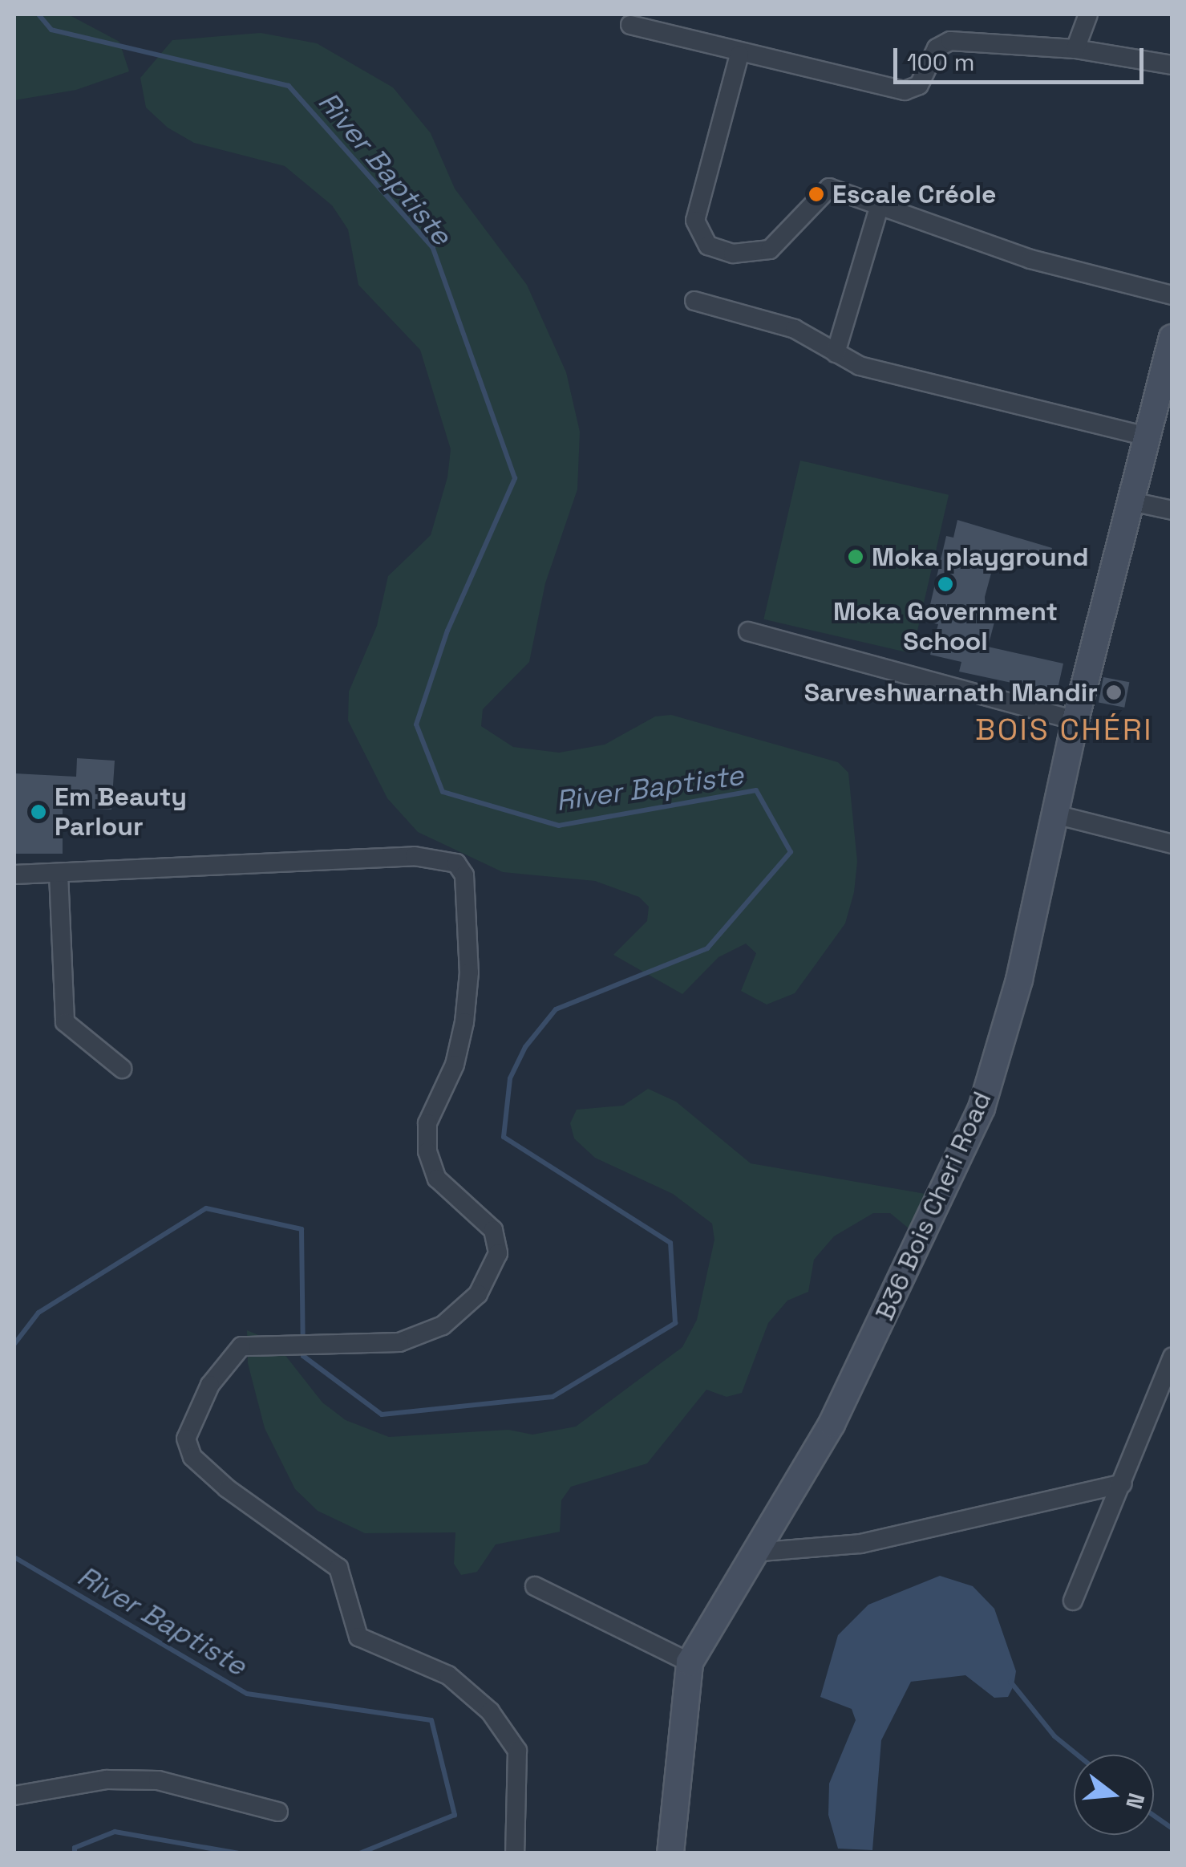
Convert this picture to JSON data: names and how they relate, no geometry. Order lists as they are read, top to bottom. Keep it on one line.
{"streets":{"main road":["B36 Bois Cheri Road"]},"districts":["BOIS CHÉRI"],"water":["River Baptiste"],"places":["Escale Créole","Moka playground","Moka Government School","Sarveshwarnath Mandir","Em Beauty Parlour"],"scale_bar":"100 m","north":"right"}
